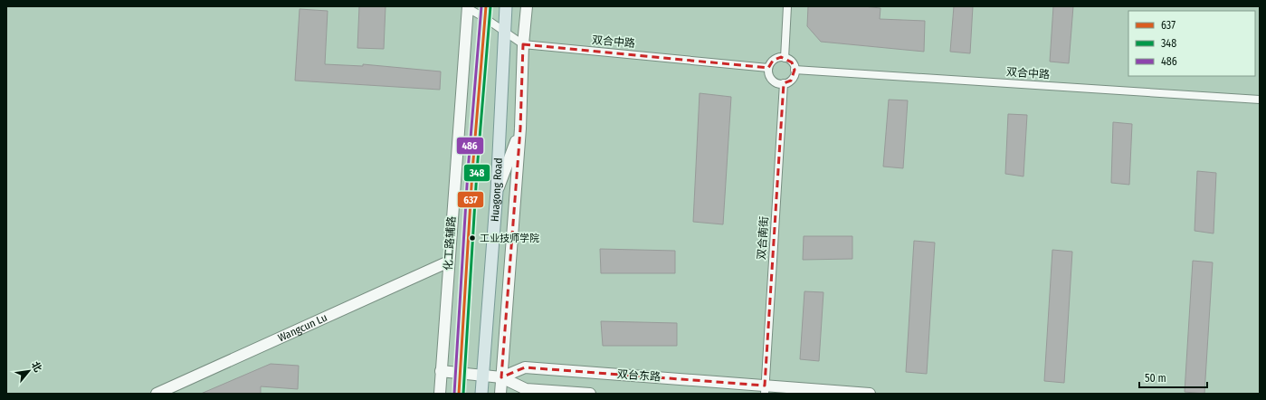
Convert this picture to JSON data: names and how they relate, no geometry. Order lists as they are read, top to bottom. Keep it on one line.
{"streets":{"main road":["Huagong Road"],"street":["双合中路","双合南街","化工路辅路","Wangcun Lu","双台东路"]},"crossings":[["双合中路","双合南街"],["双合南街","双台东路"],["化工路辅路","Wangcun Lu"]],"places":["工业技师学院"],"lines":["transit line 637","transit line 348","transit line 486"],"legend":["637","348","486"],"scale_bar":"50 m","north":"top right"}
